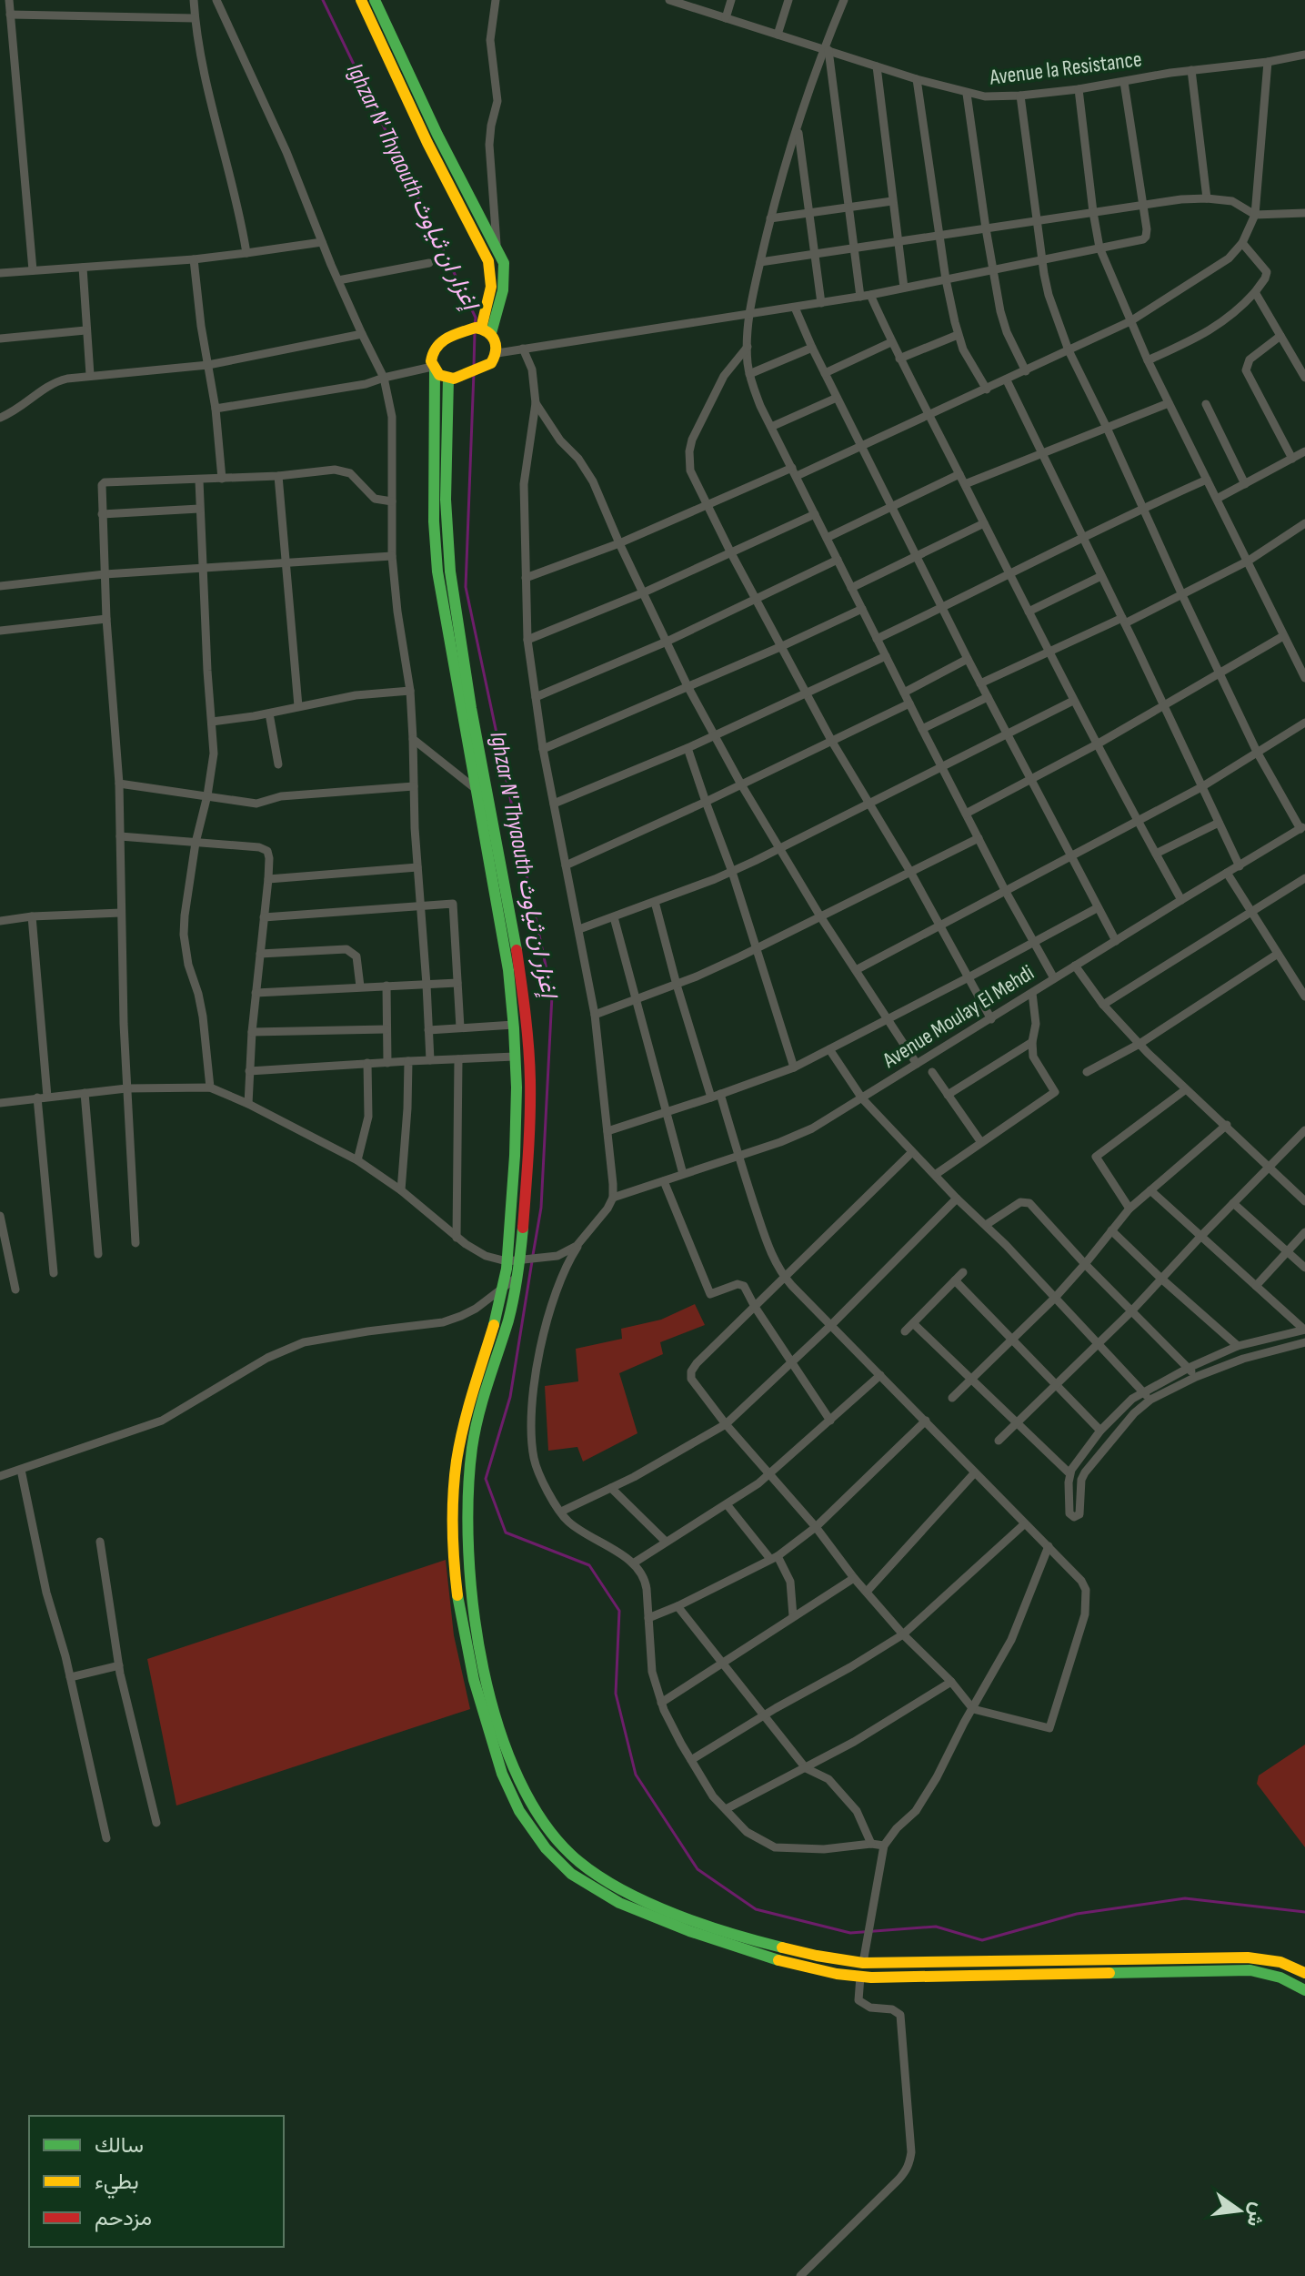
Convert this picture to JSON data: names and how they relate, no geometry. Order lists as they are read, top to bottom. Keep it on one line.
{"streets":{"street":["Avenue la Resistance","Avenue Moulay El Mehdi"]},"water":["Ighzar N' Thyaouth إغزار ان ثياوث"],"legend":["سالك","بطيء","مزدحم"],"north":"right"}
